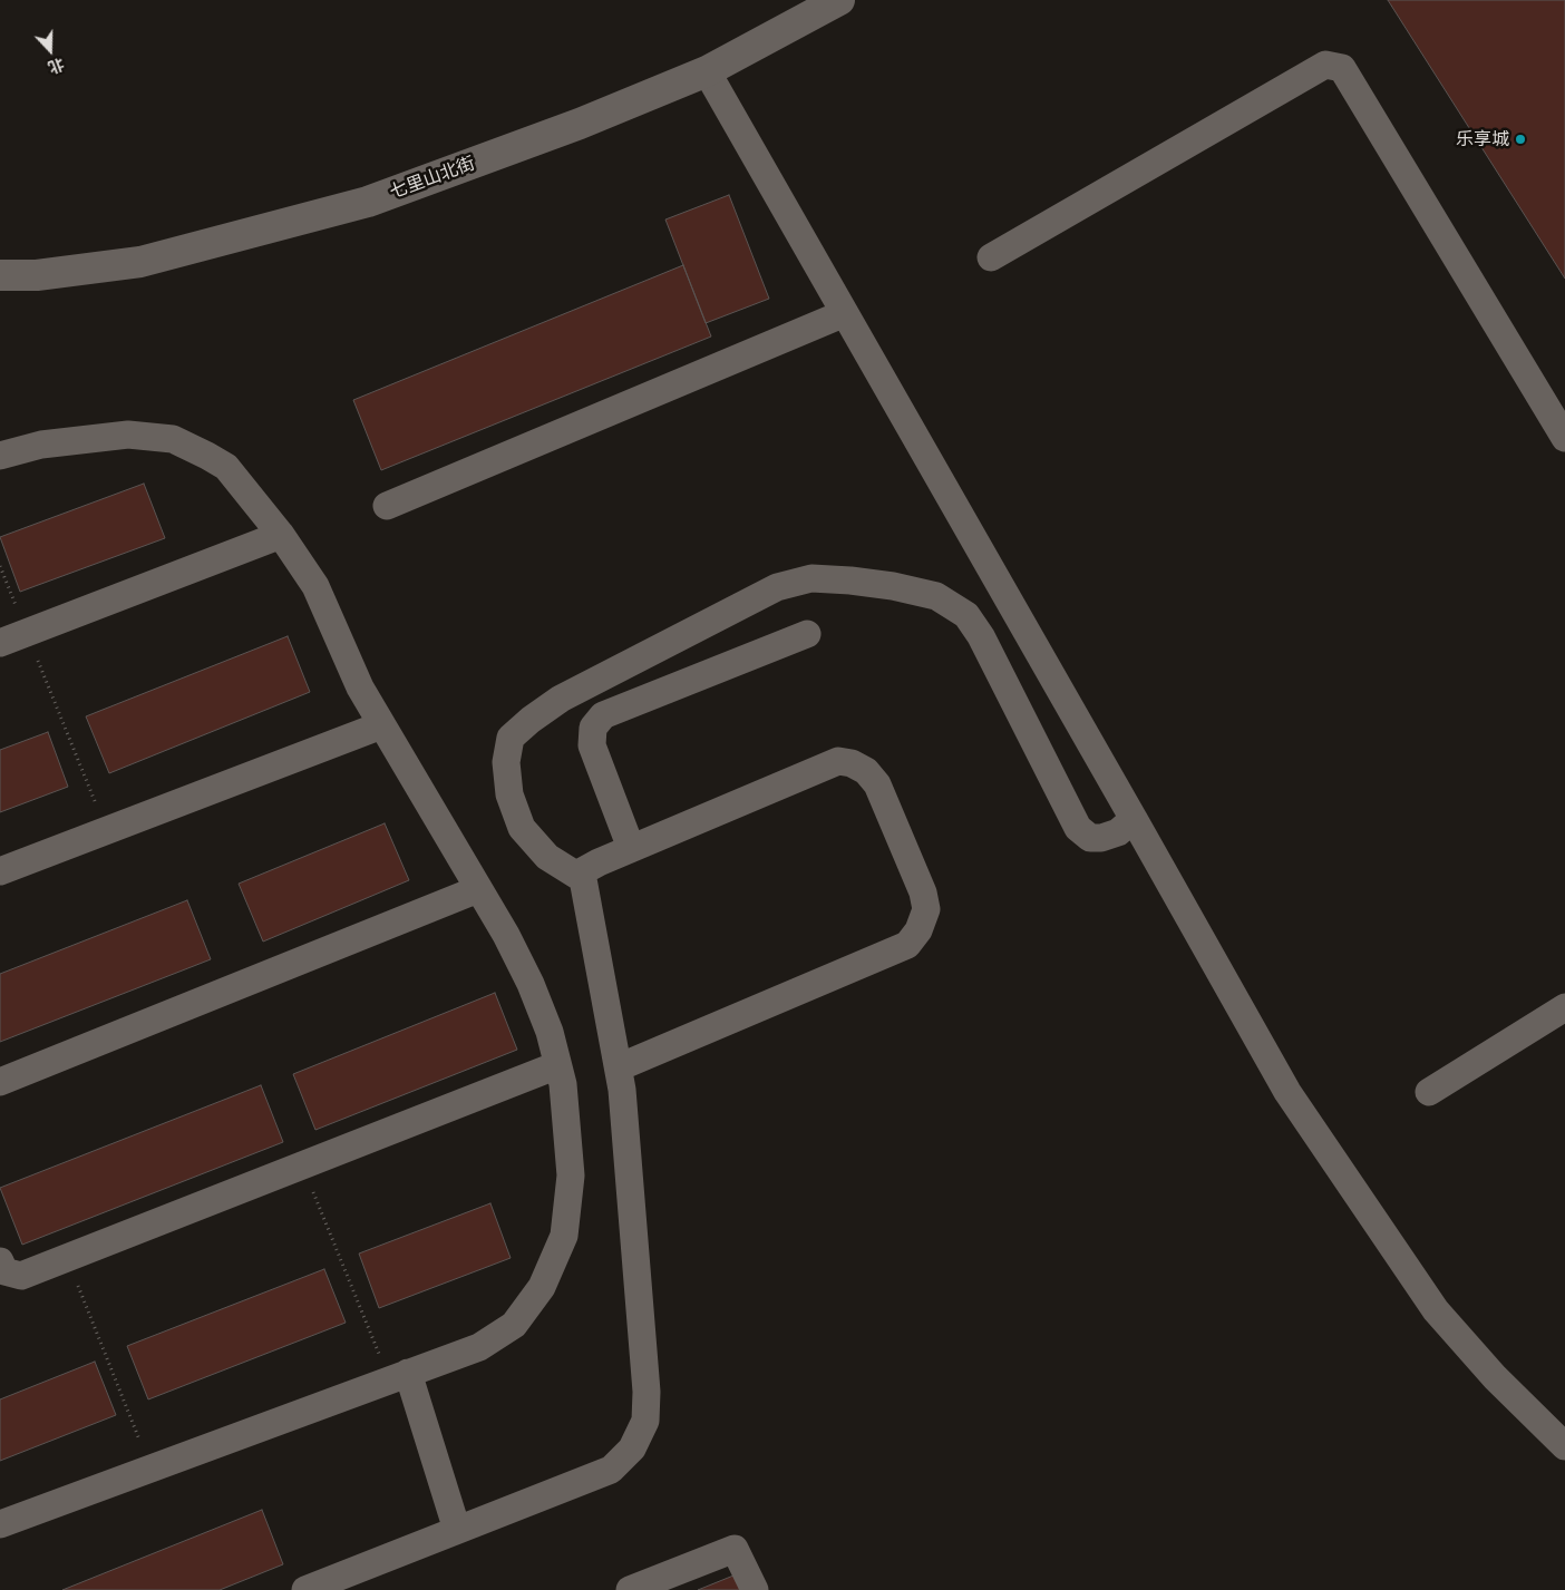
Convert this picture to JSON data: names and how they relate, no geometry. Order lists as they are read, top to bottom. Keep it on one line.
{"streets":{"street":["七里山北街"]},"places":["乐享城"],"north":"bottom"}
